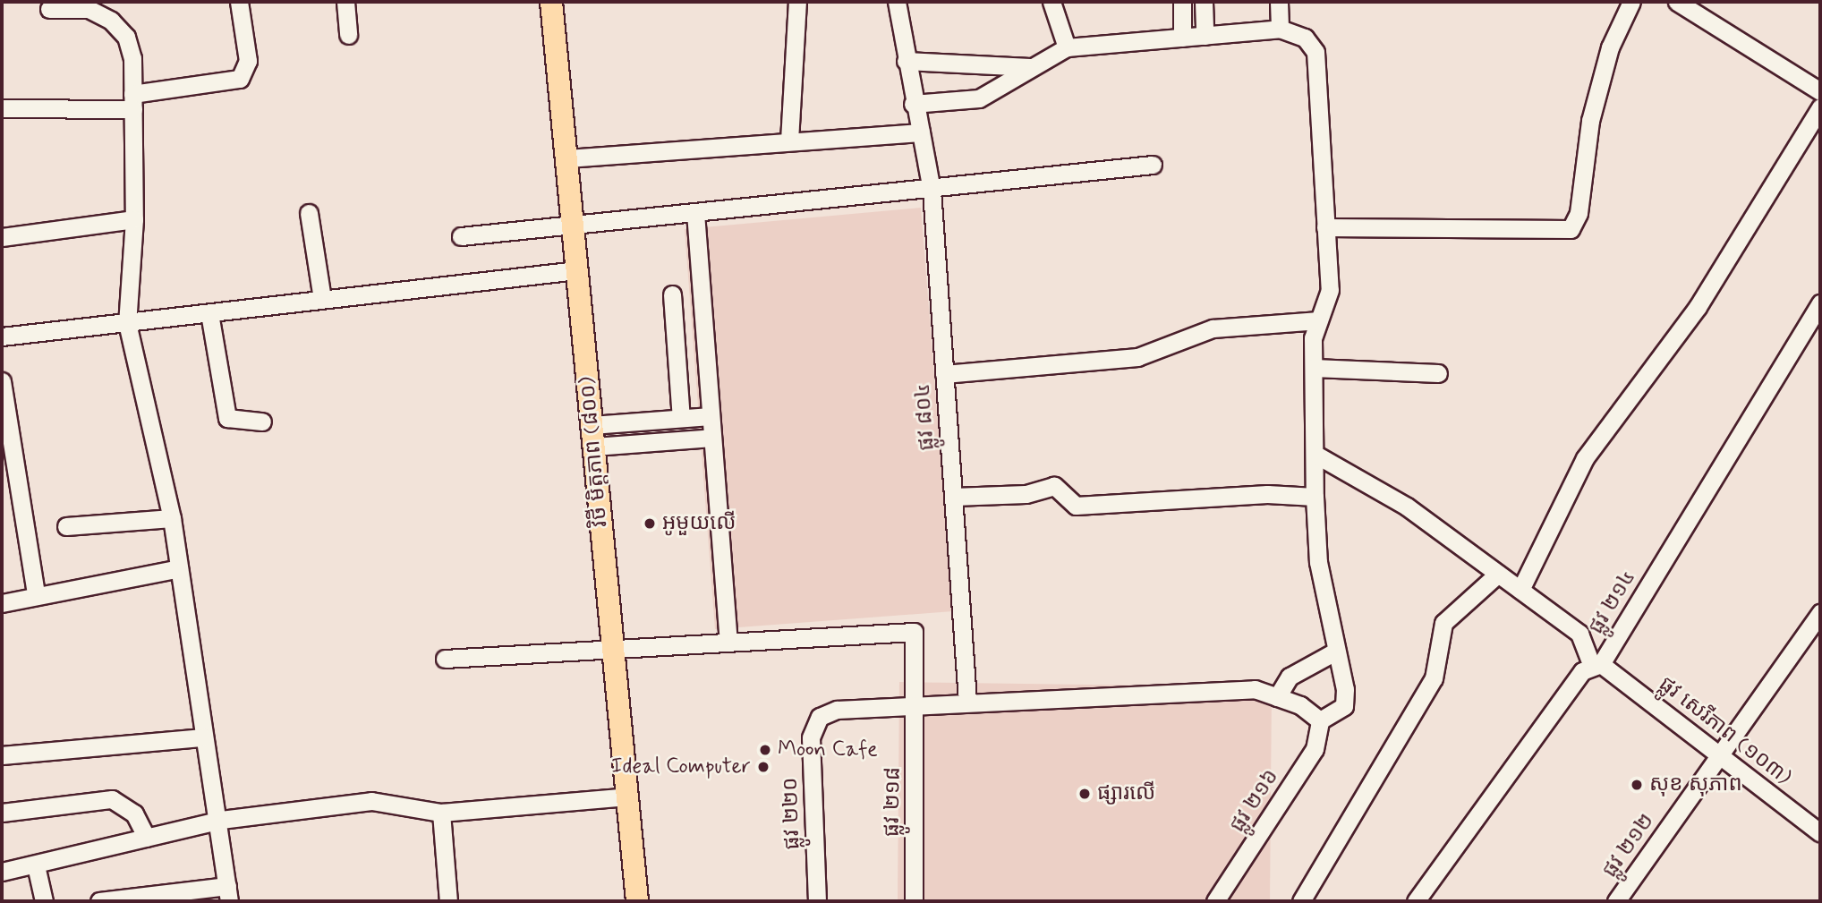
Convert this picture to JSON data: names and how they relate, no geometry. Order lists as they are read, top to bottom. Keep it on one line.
{"streets":{"main road":["វិថី មិត្តភាព (៨០០)"],"street":["ផ្លូវ ៨០៤","ផ្លូវ ២១៤","ផ្លូវ សេរីភាព (១០៣)","ផ្លូវ ២១៦","ផ្លូវ ២១៨","ផ្លូវ ២២០","ផ្លូវ ២១២"]},"crossings":[["ផ្លូវ ២១៤","ផ្លូវ សេរីភាព (១០៣)"],["ផ្លូវ សេរីភាព (១០៣)","ផ្លូវ ២១២"],["ផ្លូវ ២១៨","ផ្លូវ ២២០"]],"places":["អូមួយលេី","Moon Cafe","Ideal Computer","សុខ សុភាព","ផ្សារលើ"]}
